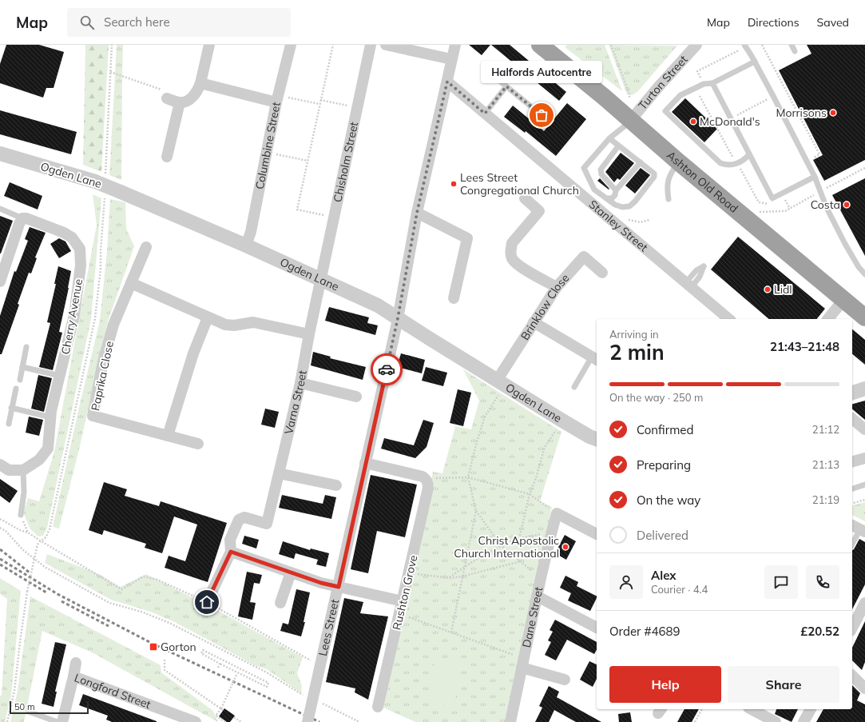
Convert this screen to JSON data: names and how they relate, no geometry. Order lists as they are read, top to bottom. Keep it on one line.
{"streets":{"highway":["Ashton Old Road"],"street":["Turton Street","Columbine Street","Chisholm Street","Ogden Lane","Stanley Street","Brinklow Close","Cherry Avenue","Paprika Close","Varna Street","Rushton Grove","Dane Street","Lees Street","Longford Street"]},"crossings":[["Turton Street","Ashton Old Road"],["Columbine Street","Ogden Lane"],["Chisholm Street","Ogden Lane"],["Chisholm Street","Varna Street"],["Ogden Lane","Brinklow Close"],["Ogden Lane","Varna Street"],["Ogden Lane","Lees Street"],["Stanley Street","Lees Street"]],"places":{"other":["Morrisons","Halfords Autocentre","McDonald's","Lees Street Congregational Church","Costa","Lidl","Christ Apostolic Church International"],"transit":["Gorton"]},"scale_bar":"50 m","page":{"header":"Map","search":"Search here","nav":["Map","Directions","Saved"],"bubble":"Halfords Autocentre","heading":["2 min","Arriving in","21:43–21:48"],"panel":["Alex","Courier · 4.4","Order #4689","£20.52"],"bar":"On the way · 250 m","list":[["Confirmed","21:12"],["Preparing","21:13"],["On the way","21:19"],"Delivered"],"buttons":["Help","Share"],"scale":"50 m"}}
